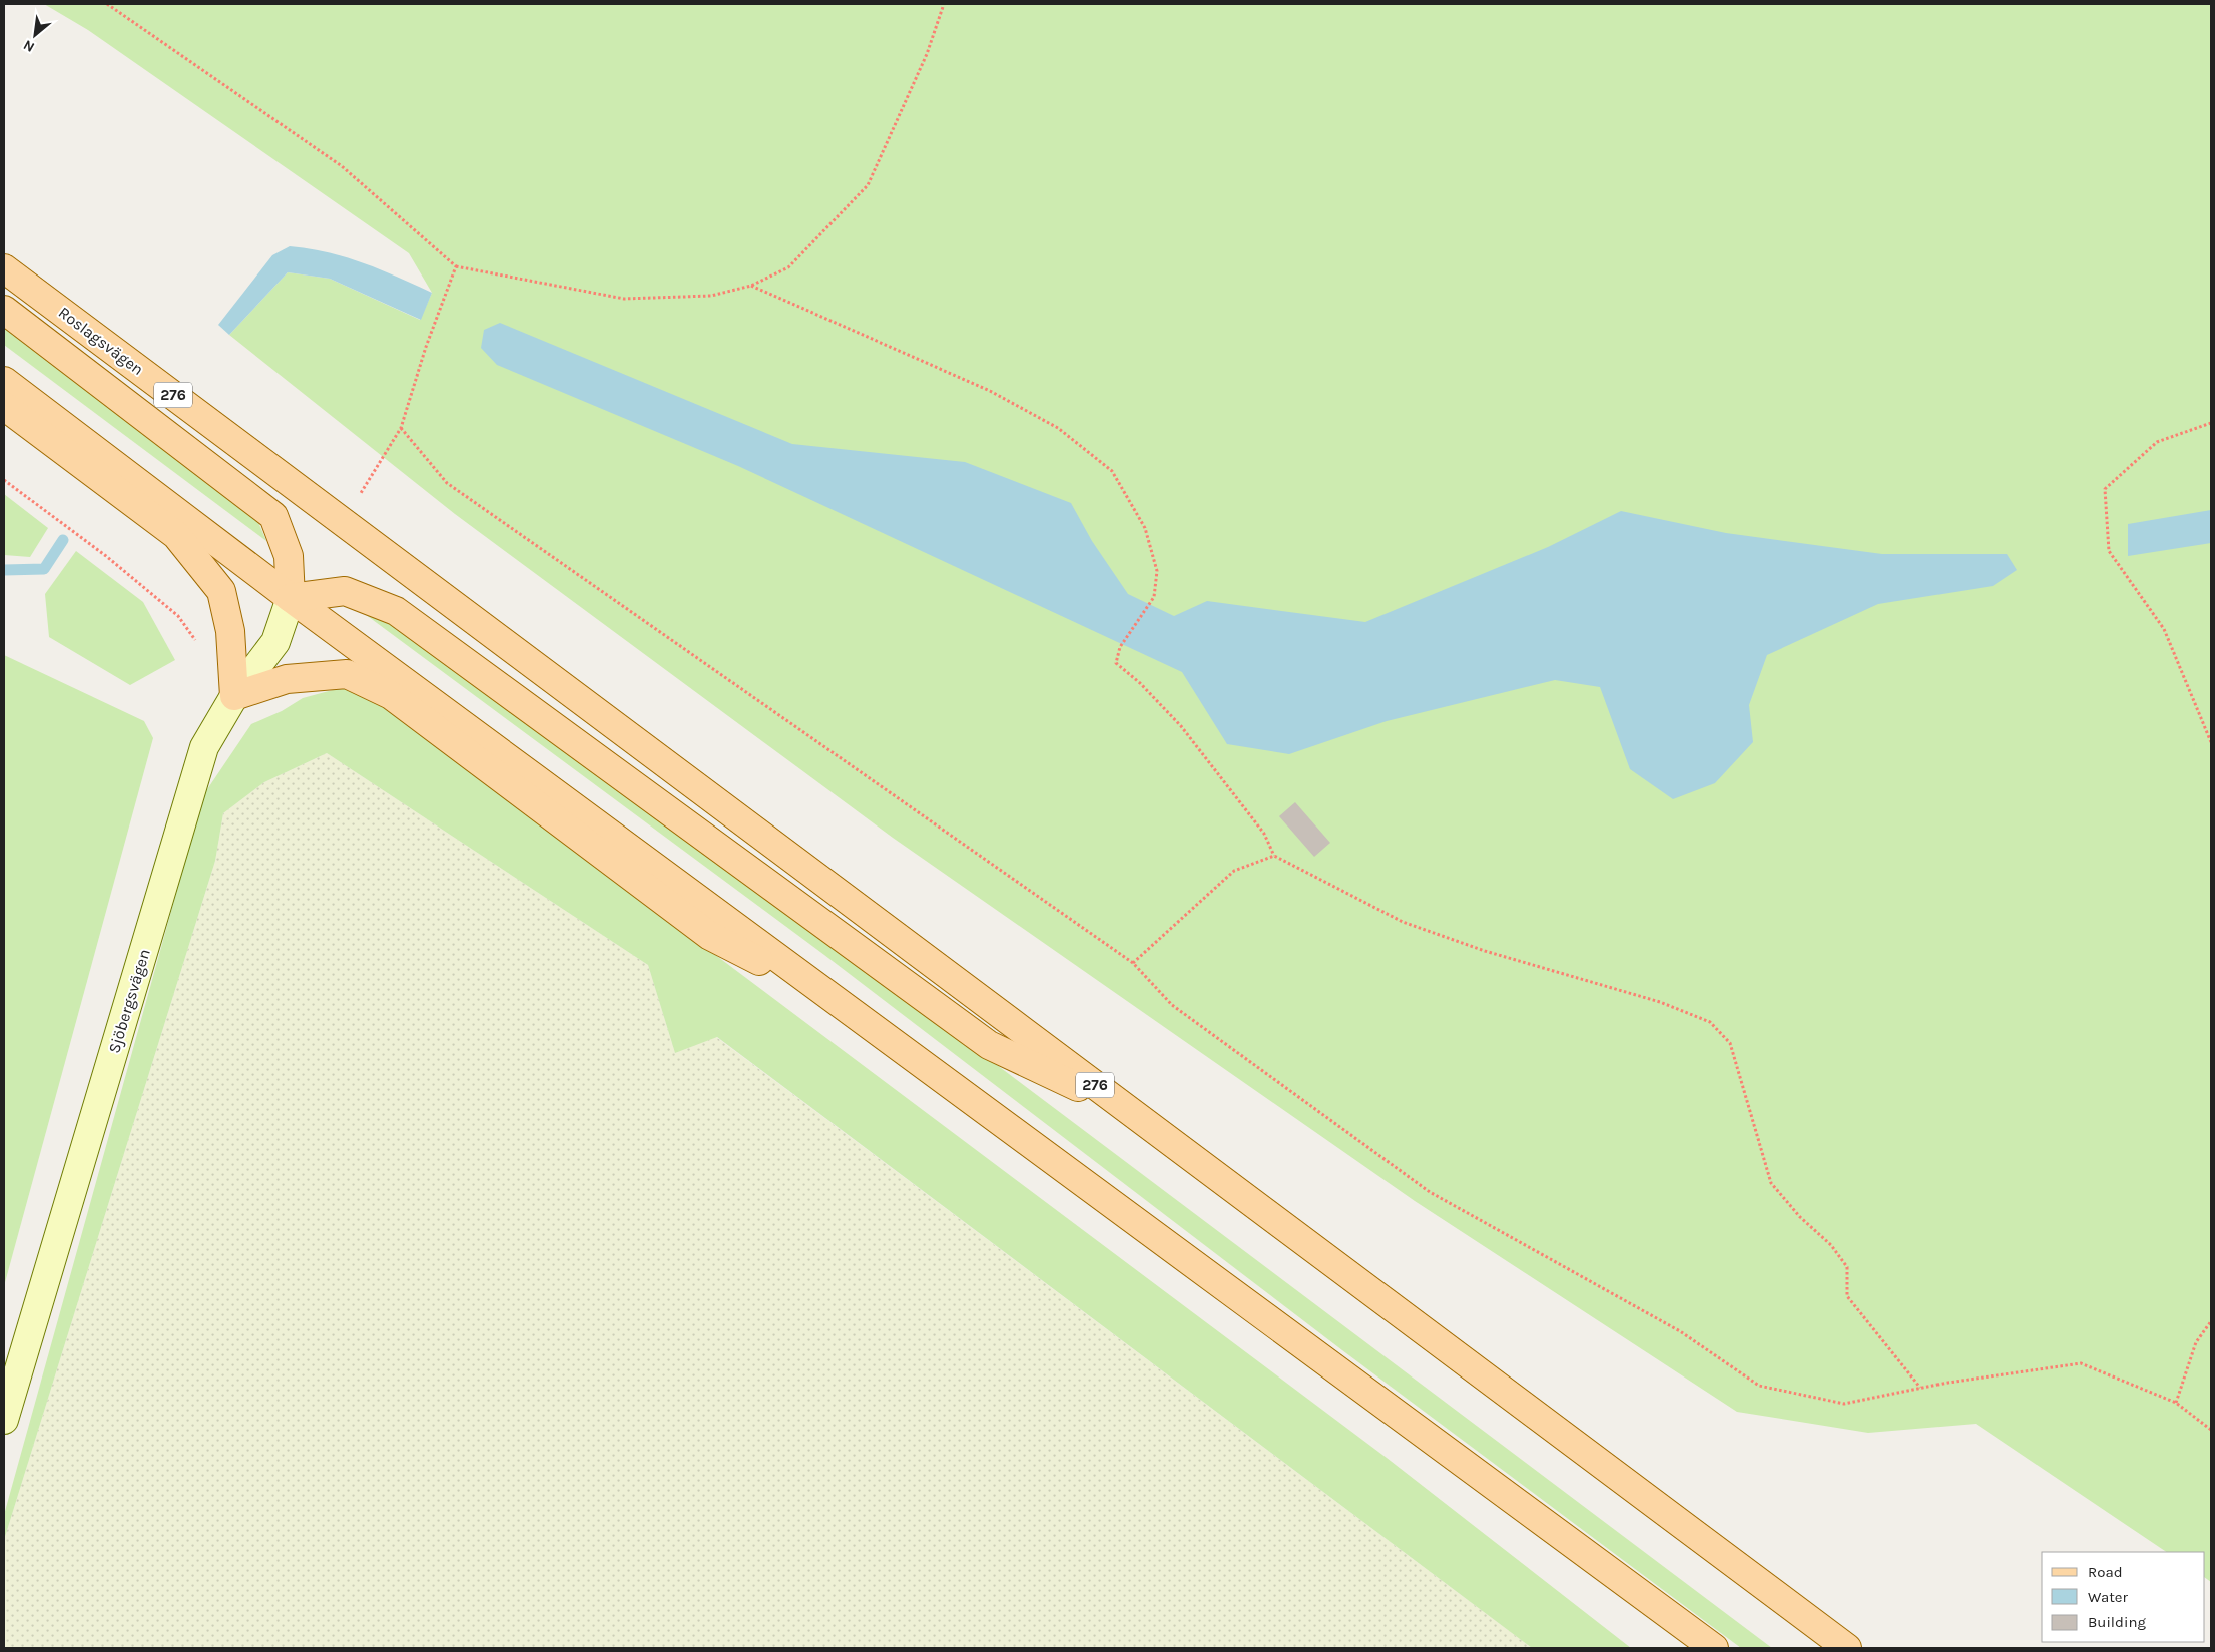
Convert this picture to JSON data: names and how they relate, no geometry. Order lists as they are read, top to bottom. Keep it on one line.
{"streets":{"main road":["Roslagsvägen","276"],"street":["Sjöbergsvägen"]},"crossings":[["Roslagsvägen","276"]],"legend":["Road","Water","Building"],"north":"bottom left"}
